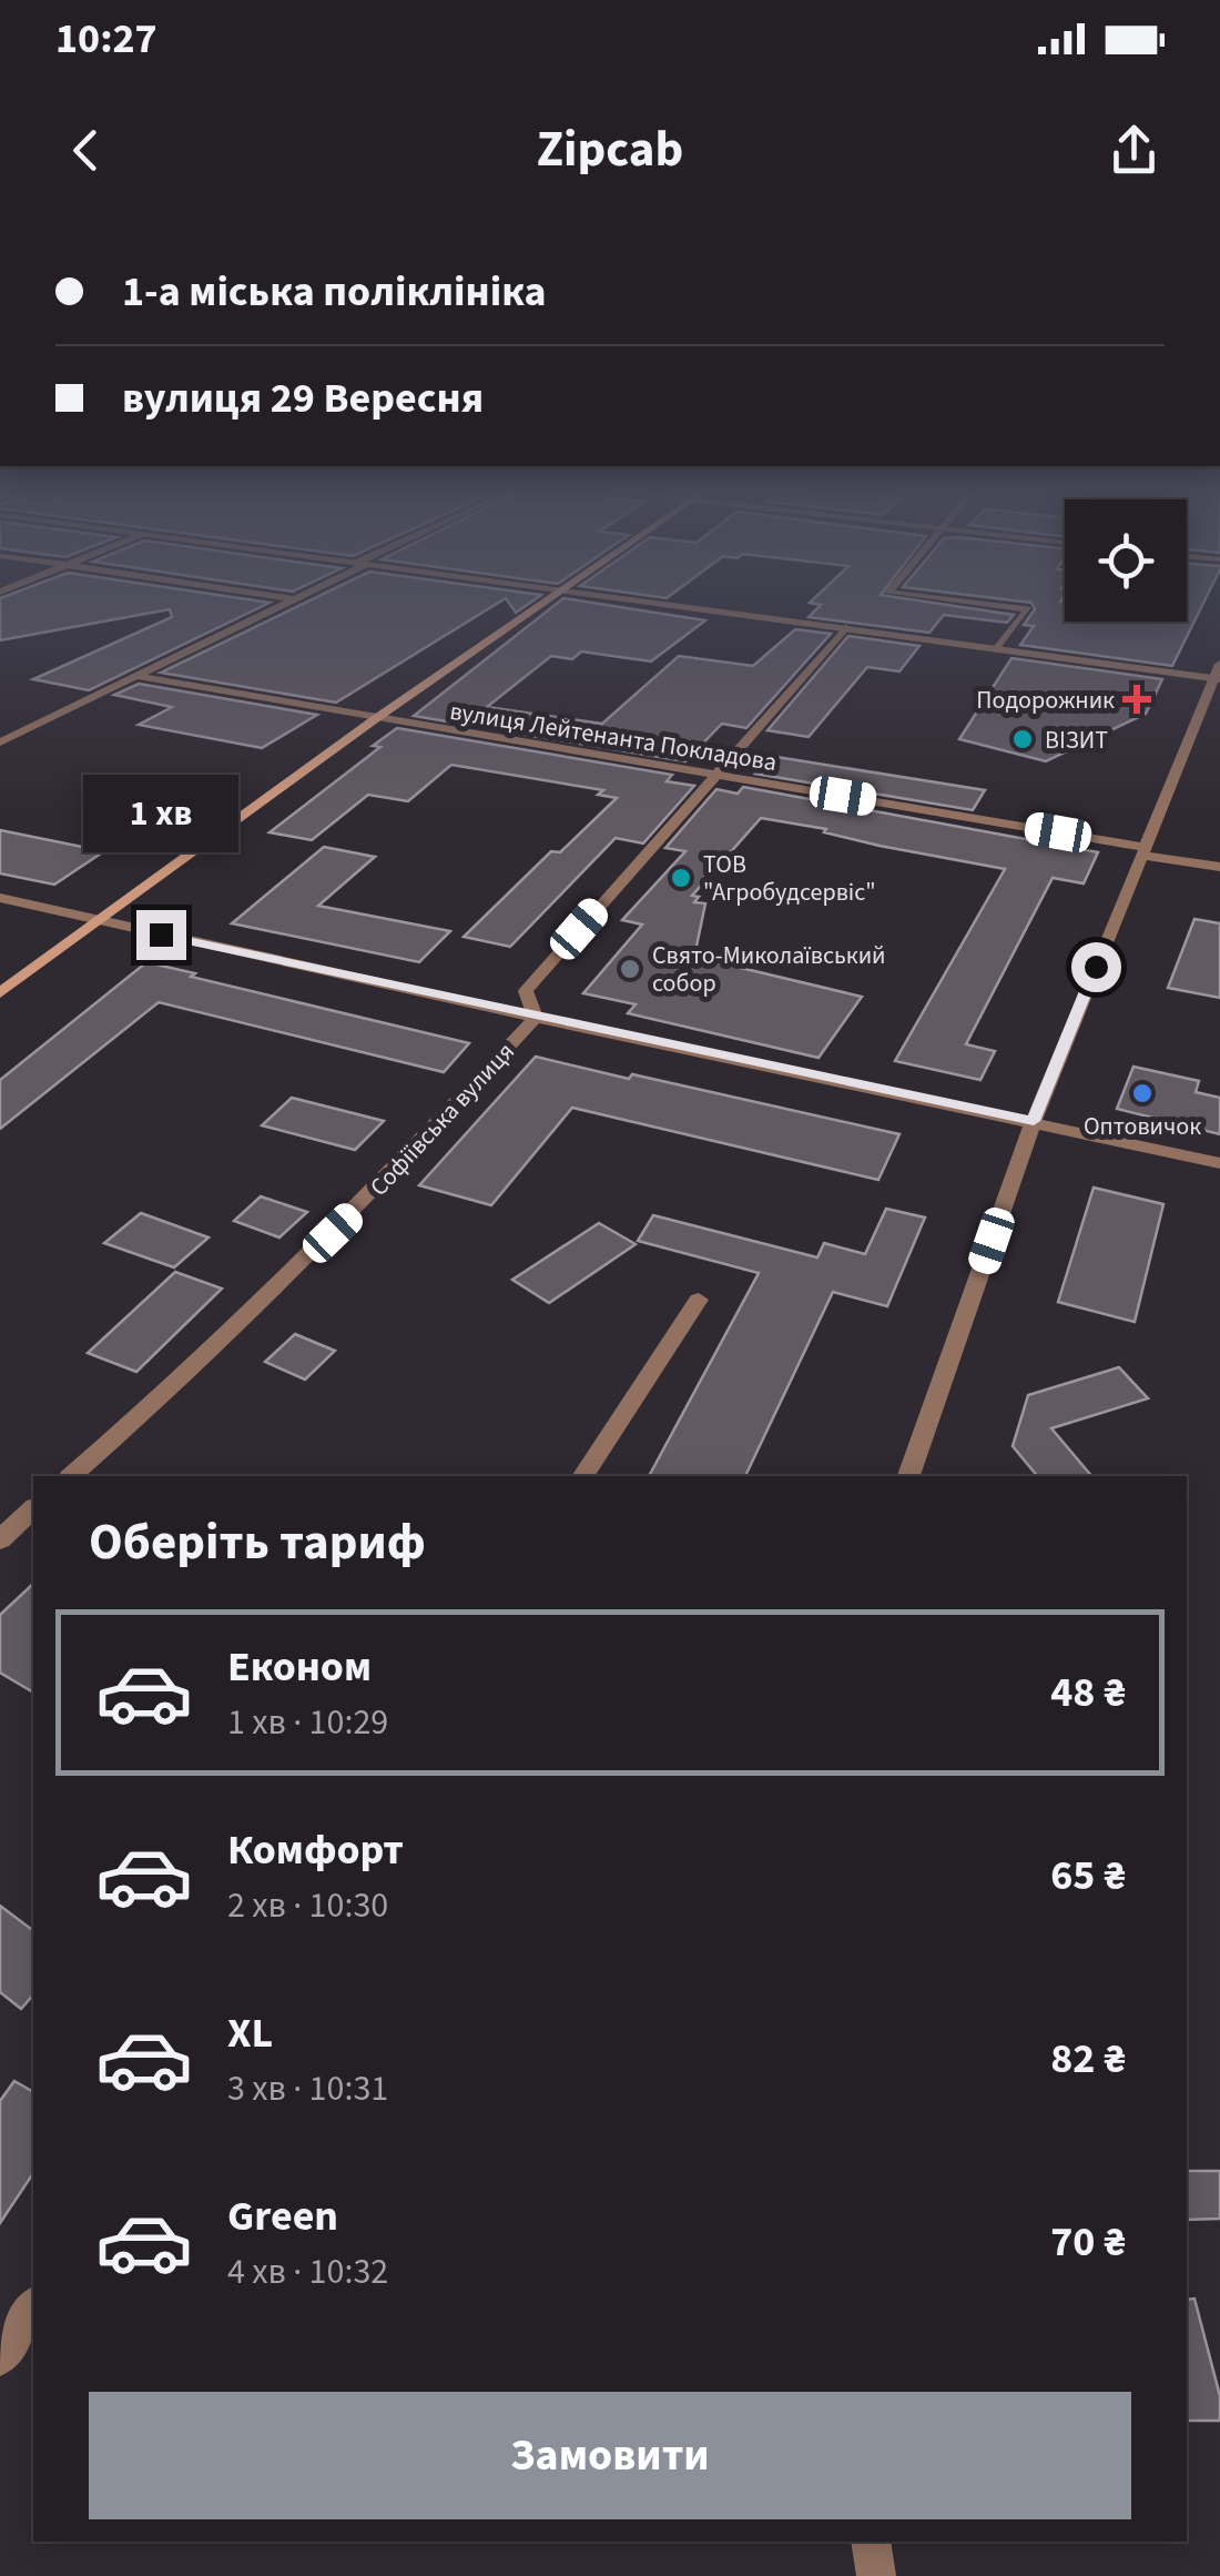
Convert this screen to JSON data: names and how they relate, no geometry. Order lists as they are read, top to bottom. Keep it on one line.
{"streets":{"street":["вулиця Лейтенанта Покладова","Софіївська вулиця"]},"crossings":[["вулиця Лейтенанта Покладова","Софіївська вулиця"]],"places":{"health":["Подорожник"],"other":["ВІЗИТ","ТОВ \"Агробудсервіс\"","Свято-Миколаївський собор","Оптовичок"]},"page":{"status":"10:27","header":"Zipcab","banner":["1-а міська поліклініка","вулиця 29 Вересня"],"bubble":"1 хв","heading":"Оберіть тариф","list":[{"name":"Економ","note":"1 хв · 10:29","value":"48 ₴"},{"name":"Комфорт","note":"2 хв · 10:30","value":"65 ₴"},{"name":"XL","note":"3 хв · 10:31","value":"82 ₴"},{"name":"Green","note":"4 хв · 10:32","value":"70 ₴"}],"buttons":"Замовити"}}
